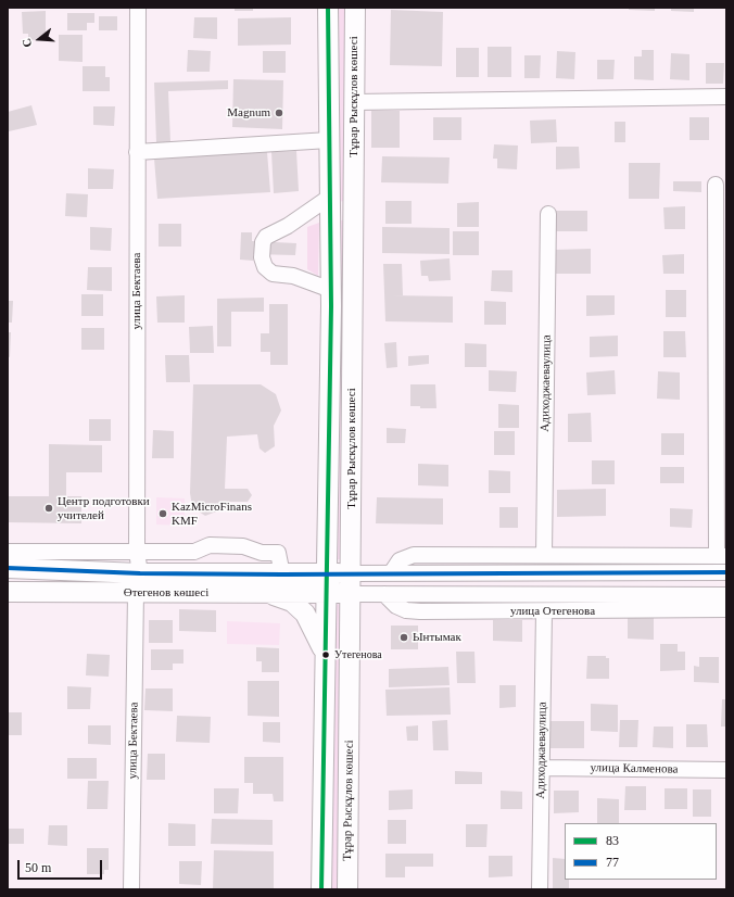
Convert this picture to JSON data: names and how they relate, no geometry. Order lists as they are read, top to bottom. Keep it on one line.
{"streets":{"main road":["Тұрар Рыскұлов көшесі","Өтегенов көшесі"],"street":["улица Бектаева","Адиходжаеваулица","улица Отегенова","улица Калменова"]},"crossings":[["Тұрар Рыскұлов көшесі","Өтегенов көшесі"],["Тұрар Рыскұлов көшесі","улица Отегенова"],["улица Бектаева","Өтегенов көшесі"],["Адиходжаеваулица","улица Отегенова"],["Адиходжаеваулица","улица Калменова"]],"places":["Magnum","Центр подготовки учителей","KazMicroFinans KMF","Ынтымак","Утегенова"],"lines":["transit line 83","transit line 77"],"legend":["83","77"],"scale_bar":"50 m","north":"left"}
